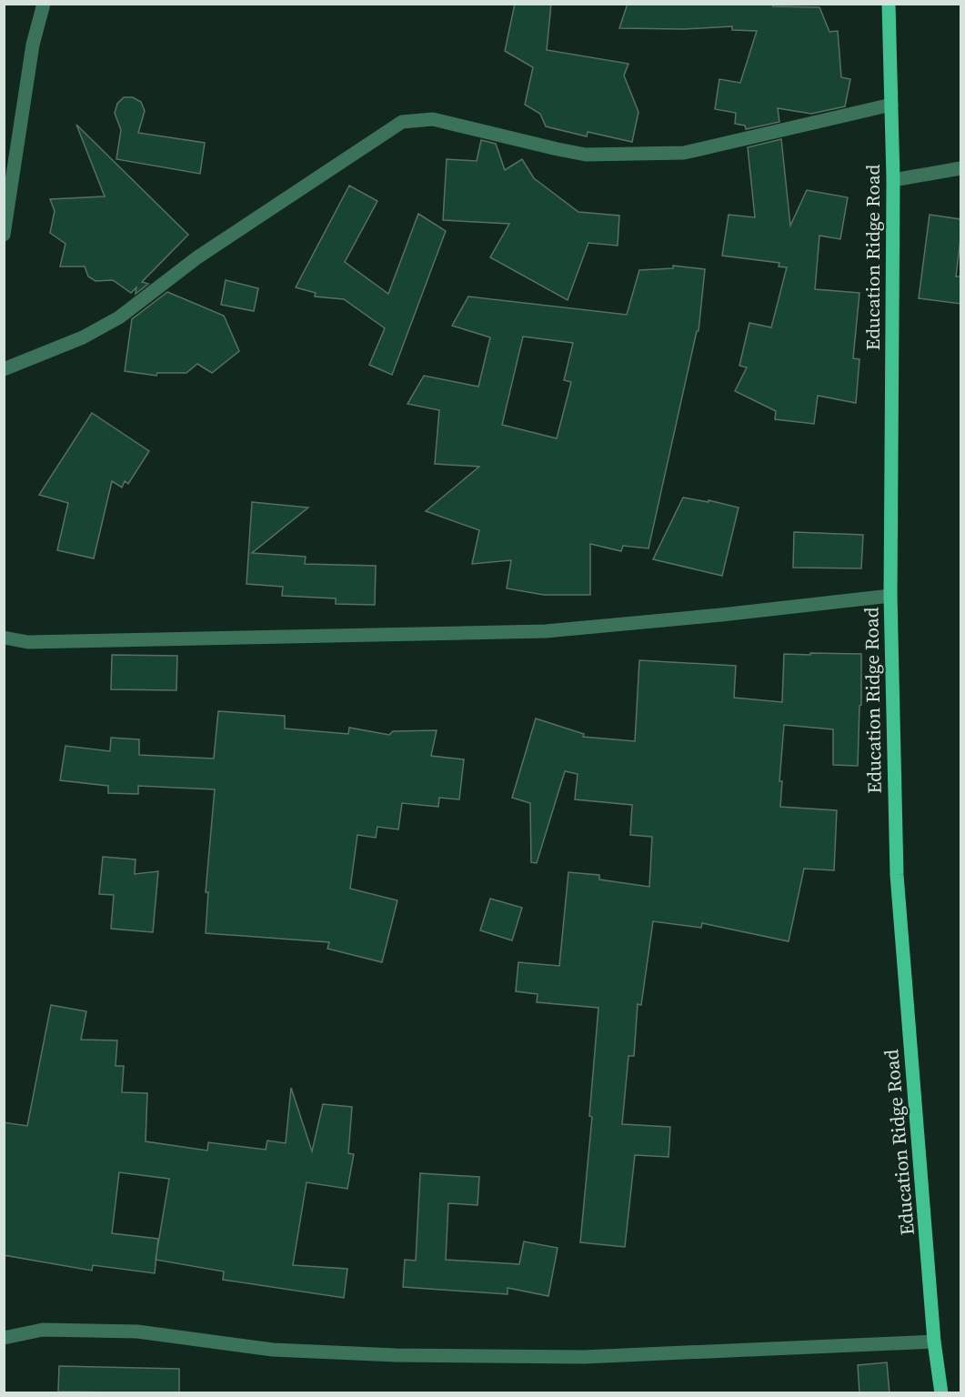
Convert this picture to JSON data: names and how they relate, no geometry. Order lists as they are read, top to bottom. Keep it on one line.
{"streets":{"main road":["Education Ridge Road"]}}
